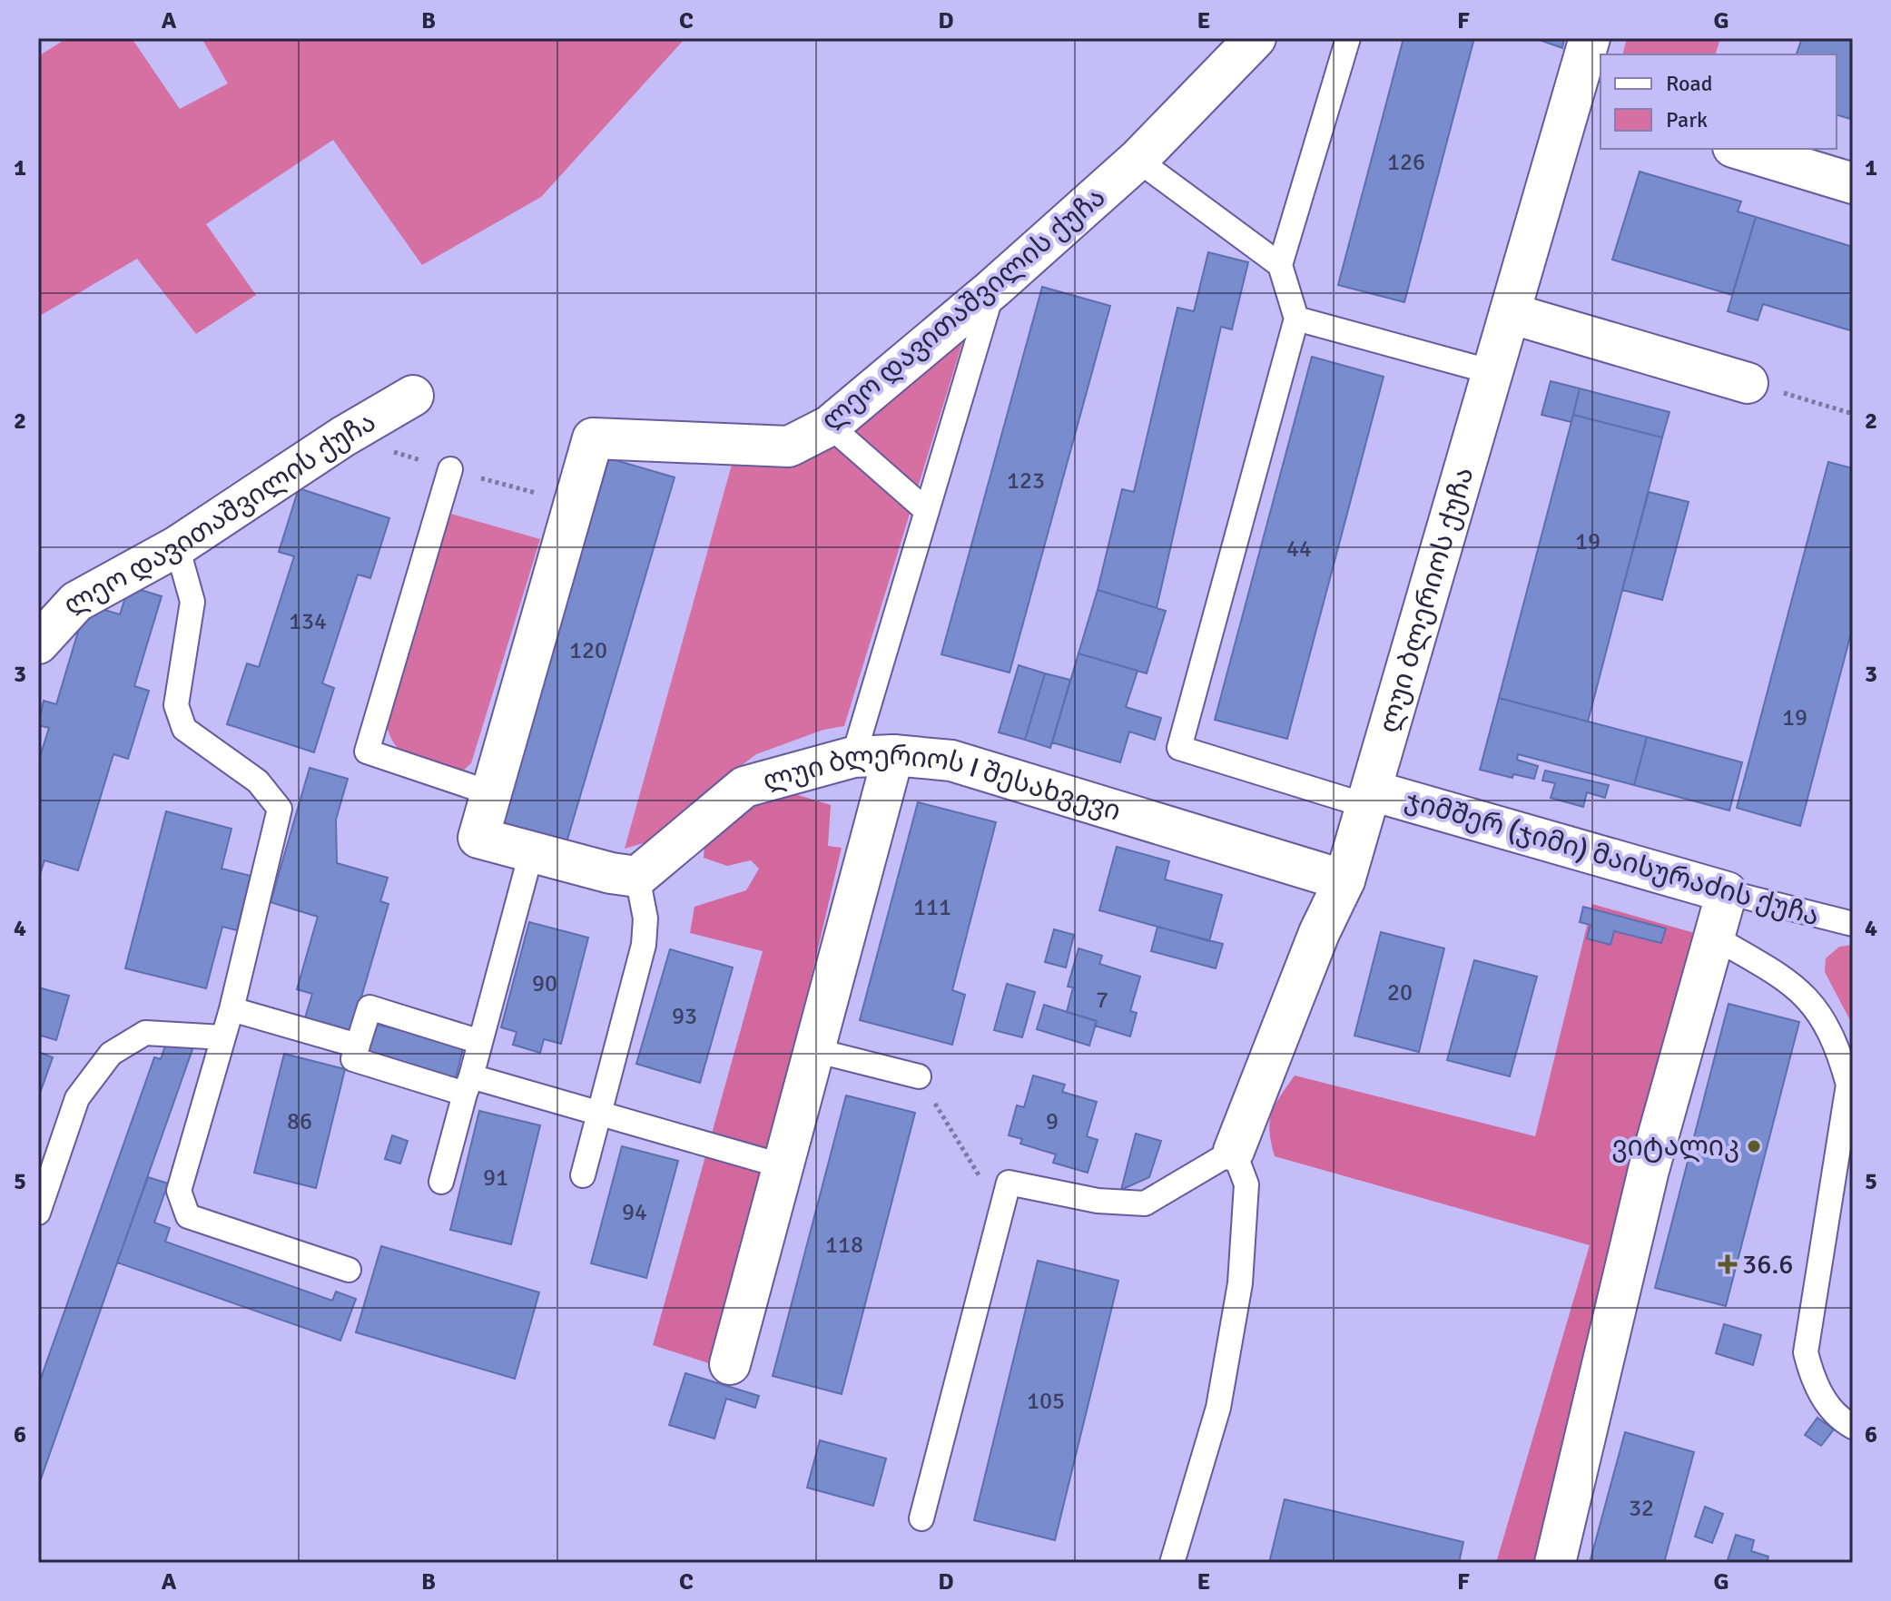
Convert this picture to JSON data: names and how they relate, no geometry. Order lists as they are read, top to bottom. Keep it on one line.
{"streets":{"street":["ლეო დავითაშვილის ქუჩა","ლუი ბლერიოს ქუჩა","ლუი ბლერიოს I შესახვევი","ჯიმშერ (ჯიმი) მაისურაძის ქუჩა"]},"crossings":[["ლუი ბლერიოს ქუჩა","ლუი ბლერიოს I შესახვევი"],["ლუი ბლერიოს ქუჩა","ჯიმშერ (ჯიმი) მაისურაძის ქუჩა"]],"places":{"other":["ვიტალიკ"],"health":["36.6"]},"house_numbers":["126","123","19","44","134","120","19","111","90","20","7","93","86","9","91","94","118","105","32"],"legend":["Road","Park"],"grid":{"columns":["A","B","C","D","E","F","G"],"rows":["1","2","3","4","5","6"]}}
